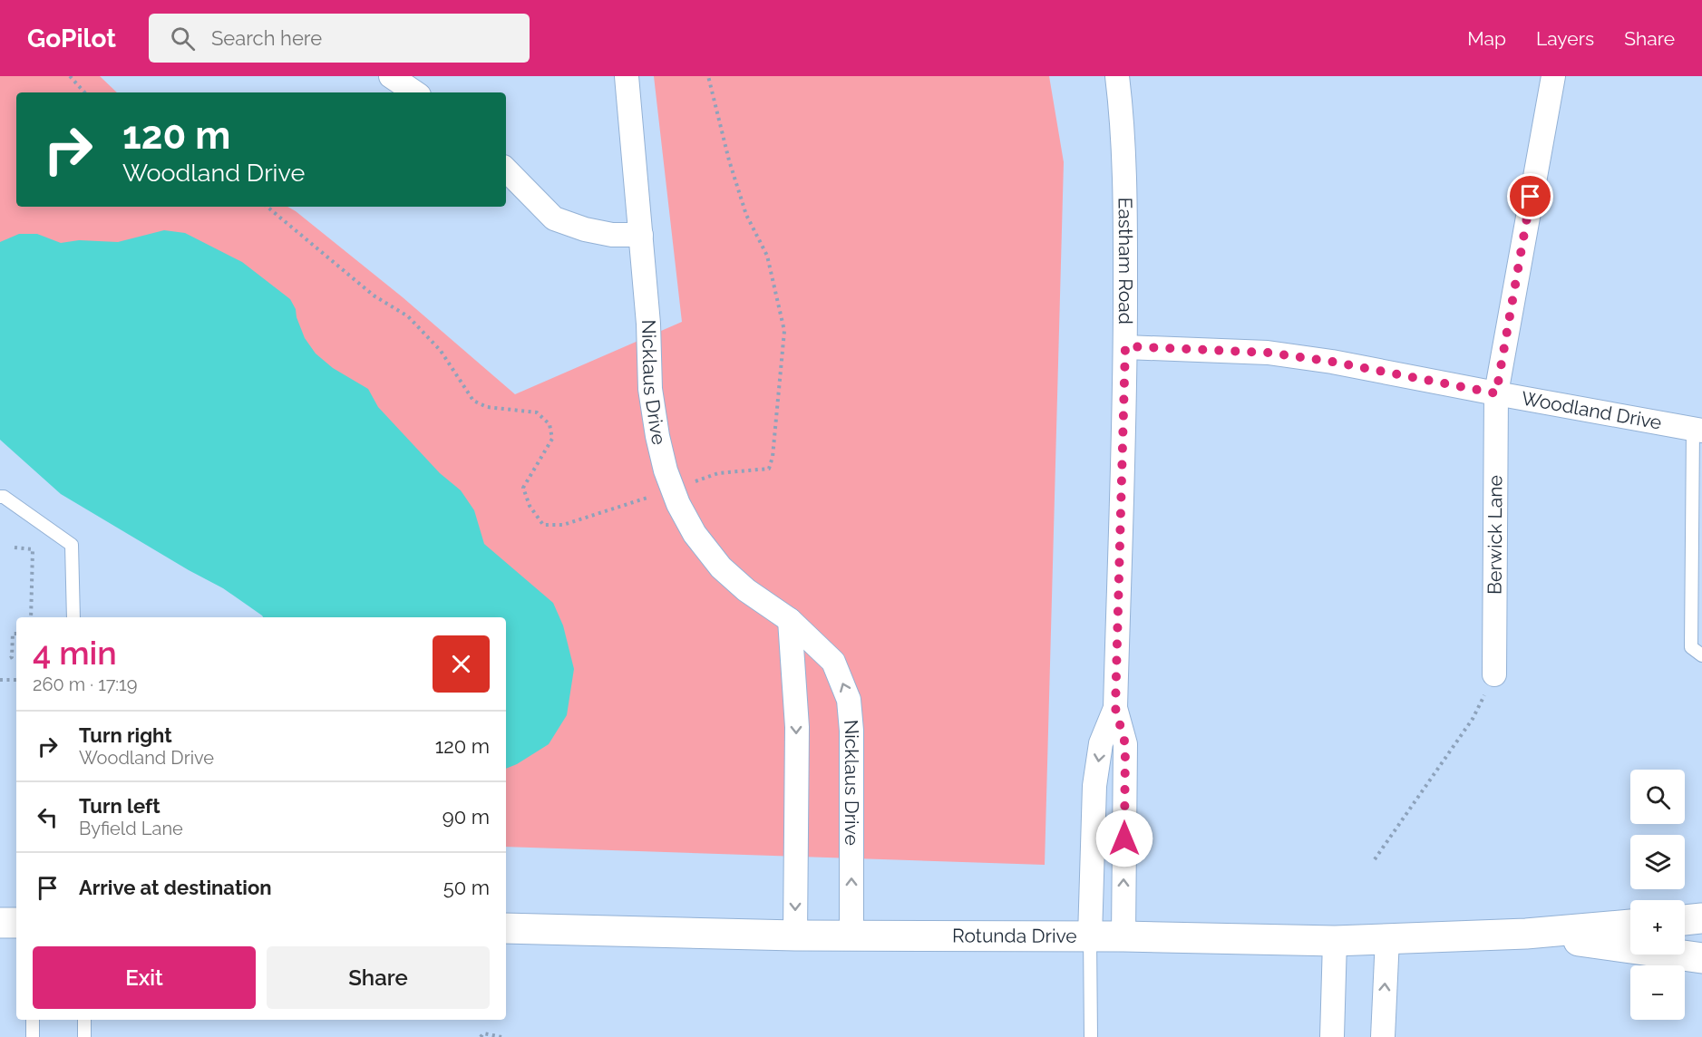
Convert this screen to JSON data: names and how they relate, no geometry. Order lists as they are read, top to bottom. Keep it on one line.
{"streets":{"main road":["Rotunda Drive"],"street":["Eastham Road","Nicklaus Drive","Woodland Drive","Berwick Lane"]},"crossings":[["Eastham Road","Woodland Drive"],["Eastham Road","Rotunda Drive"],["Nicklaus Drive","Rotunda Drive"],["Woodland Drive","Berwick Lane"]],"page":{"header":"GoPilot","search":"Search here","nav":["Map","Layers","Share"],"turn":["120 m","Woodland Drive"],"heading":["4 min","260 m · 17:19"],"list":[{"name":"Turn right","note":"Woodland Drive","value":"120 m"},{"name":"Turn left","note":"Byfield Lane","value":"90 m"},{"name":"Arrive at destination","value":"50 m"}],"map_buttons":["+","−"],"buttons":["Exit","Share"]}}
